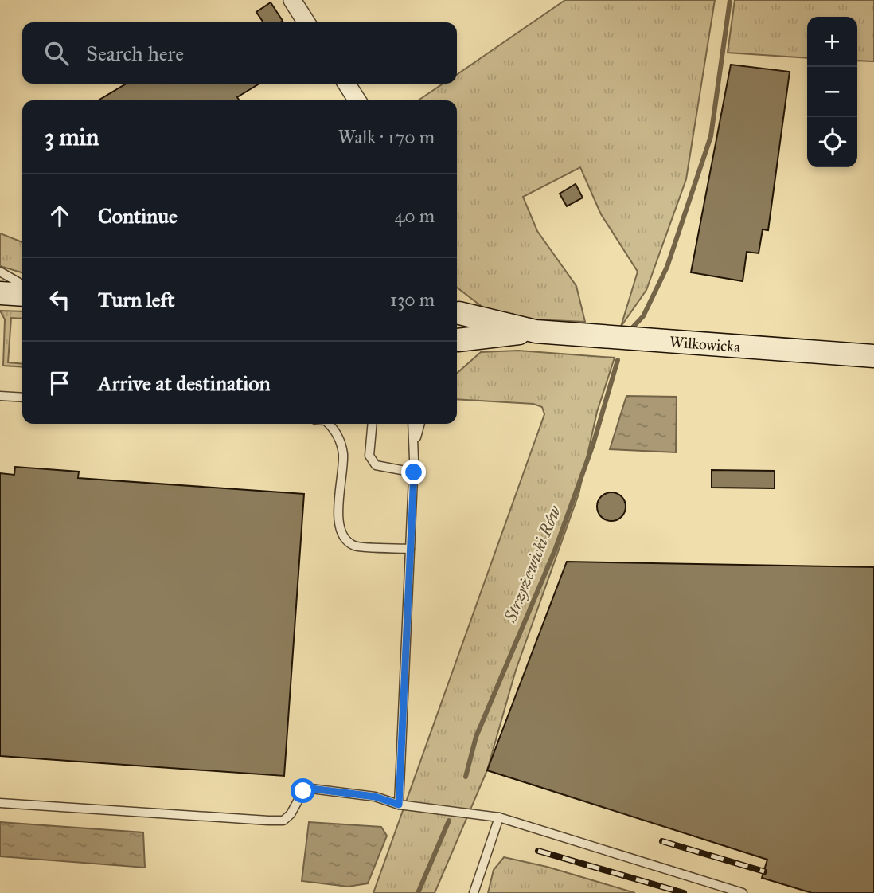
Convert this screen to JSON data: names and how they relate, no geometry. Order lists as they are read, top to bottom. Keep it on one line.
{"streets":{"main road":["Wilkowicka"]},"water":["Strzyżewicki Rów"],"page":{"map_buttons":["+","−"],"search":"Search here","heading":["3 min","Walk · 170 m"],"list":[["Continue","40 m"],["Turn left","130 m"],"Arrive at destination"]}}
